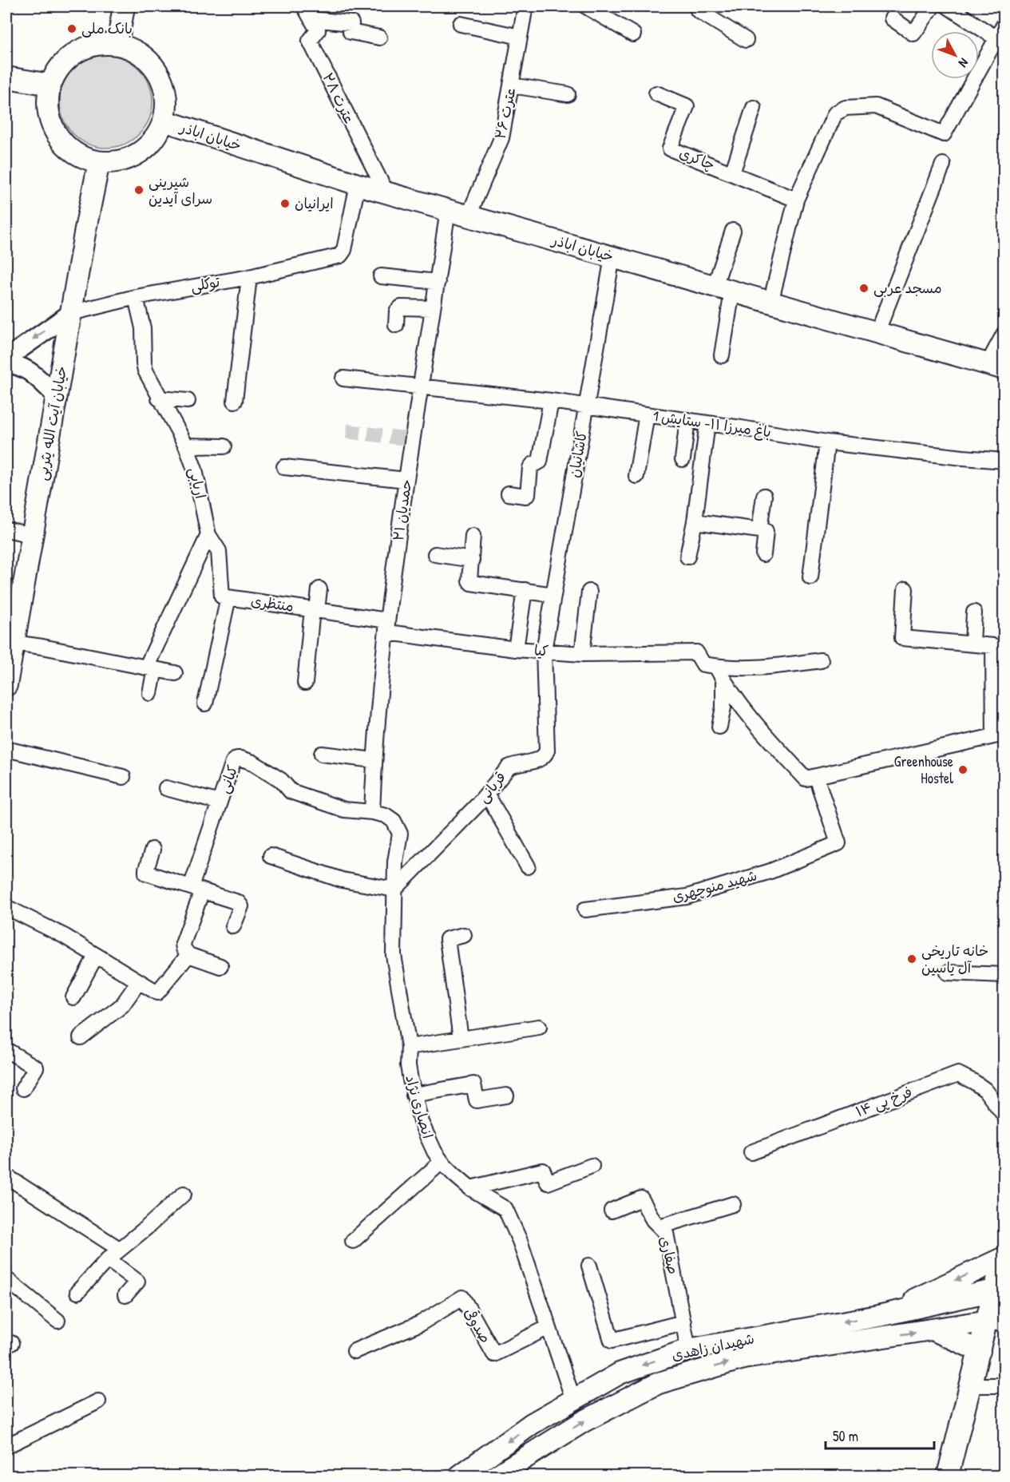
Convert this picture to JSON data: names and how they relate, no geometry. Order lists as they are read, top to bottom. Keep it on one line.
{"streets":{"main road":["خیابان اباذر","خیابان آیت الله یثربی","شهیدان زاهدی"],"street":["عترت ۲۸","عترت ۲۶","چاکری","توکلی","باغ میرزا ۱۱- ستایش 1","کاشانیان","اربابی","حمدیان ۲۱","منتظری","کیا","کیانی","قربانی","شهید منوچهری","فرخ پی ۱۴","انصاری نژاد","صفاری","صدوقی"]},"crossings":[["عترت ۲۸","خیابان اباذر"],["عترت ۲۶","خیابان اباذر"],["خیابان اباذر","توکلی"],["خیابان اباذر","خیابان آیت الله یثربی"],["خیابان اباذر","کاشانیان"],["خیابان اباذر","حمدیان ۲۱"],["توکلی","خیابان آیت الله یثربی"],["توکلی","اربابی"],["باغ میرزا ۱۱- ستایش 1","کاشانیان"],["باغ میرزا ۱۱- ستایش 1","حمدیان ۲۱"],["کاشانیان","کیا"],["کاشانیان","قربانی"],["حمدیان ۲۱","منتظری"],["حمدیان ۲۱","کیا"],["حمدیان ۲۱","کیانی"],["حمدیان ۲۱","انصاری نژاد"],["منتظری","کیا"],["کیا","قربانی"],["کیانی","انصاری نژاد"],["قربانی","انصاری نژاد"],["انصاری نژاد","صدوقی"],["انصاری نژاد","شهیدان زاهدی"],["صفاری","شهیدان زاهدی"]],"places":["بانک ملی","شیرینی سرای آیدین","ایرانیان","مسجد عربی","Greenhouse Hostel","خانه تاریخی آل یاسین"],"scale_bar":"50 m","north":"bottom right"}
